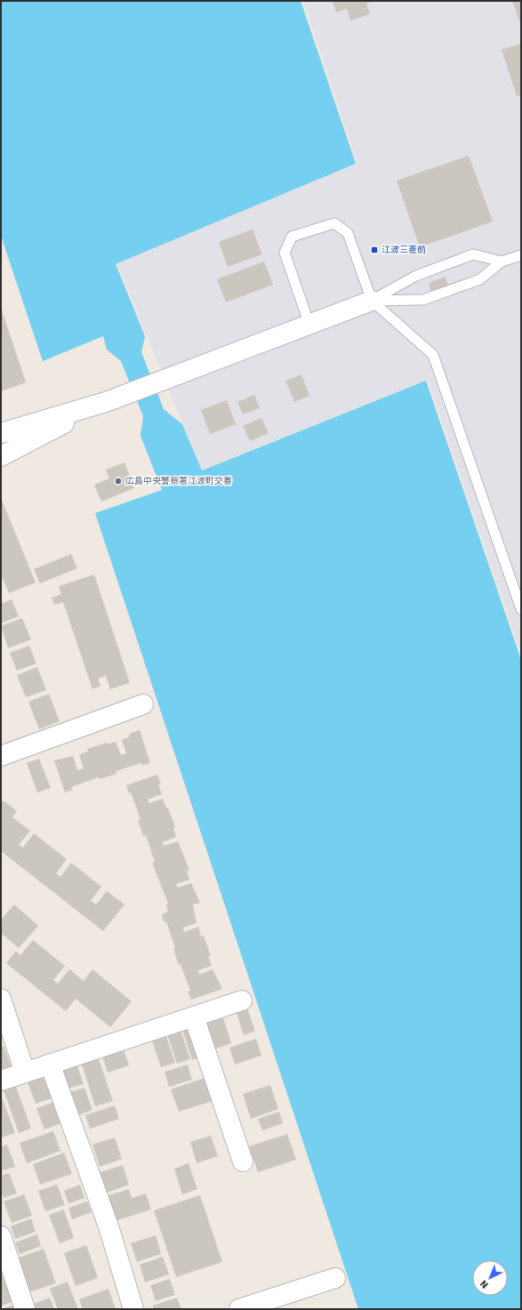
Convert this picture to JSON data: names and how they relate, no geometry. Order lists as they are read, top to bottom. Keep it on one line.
{"places":{"transit":["江波三菱前"],"other":["広島中央警察署江波町交番"]},"north":"bottom left"}
